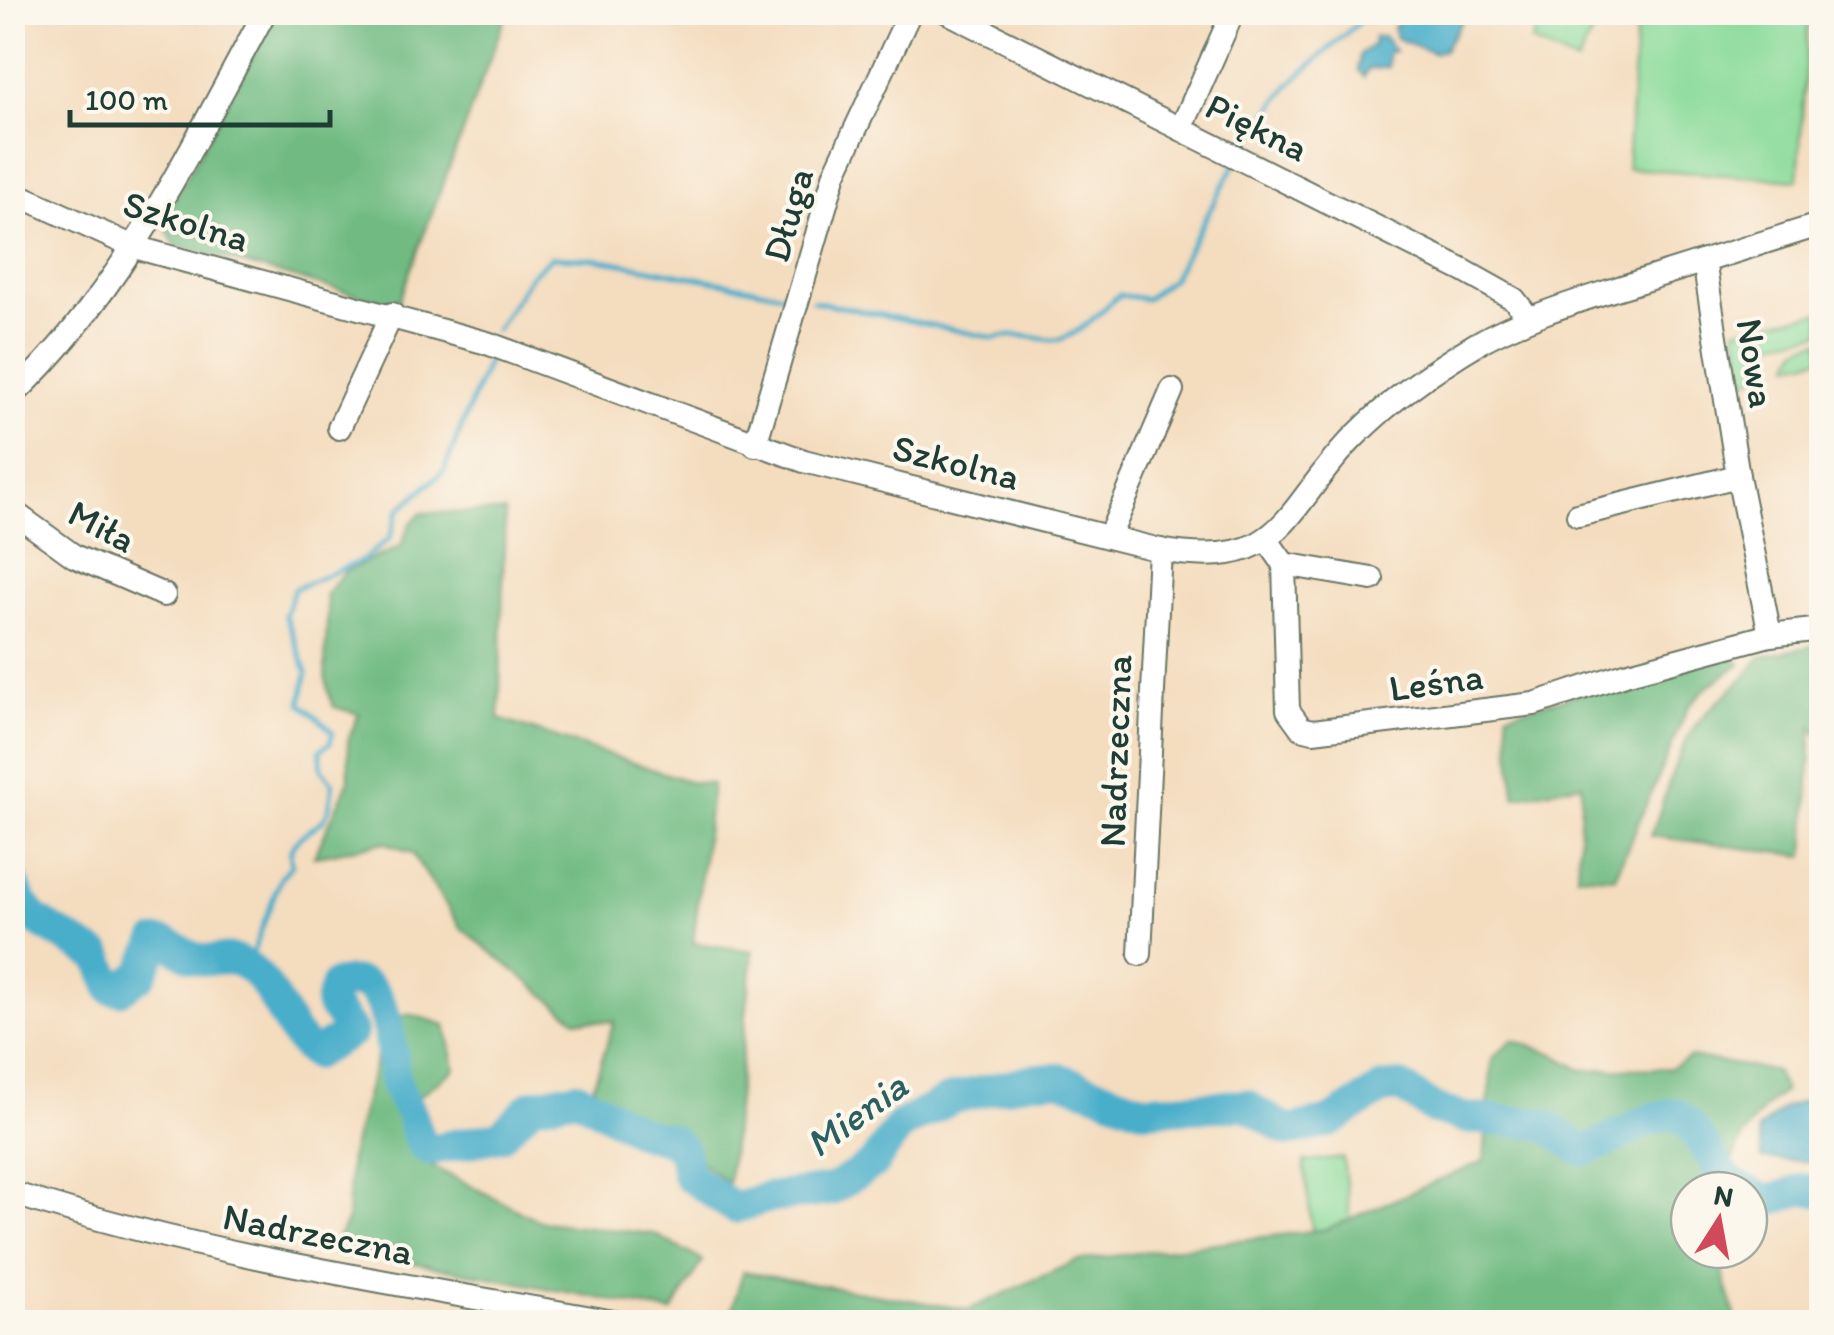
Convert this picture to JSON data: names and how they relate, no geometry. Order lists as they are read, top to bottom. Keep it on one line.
{"streets":{"street":["Piękna","Długa","Szkolna","Nowa","Miła","Leśna","Nadrzeczna"]},"crossings":[["Piękna","Szkolna"],["Długa","Szkolna"],["Szkolna","Nowa"],["Szkolna","Nadrzeczna"],["Nowa","Leśna"]],"water":["Mienia"],"scale_bar":"100 m","north":"top"}
